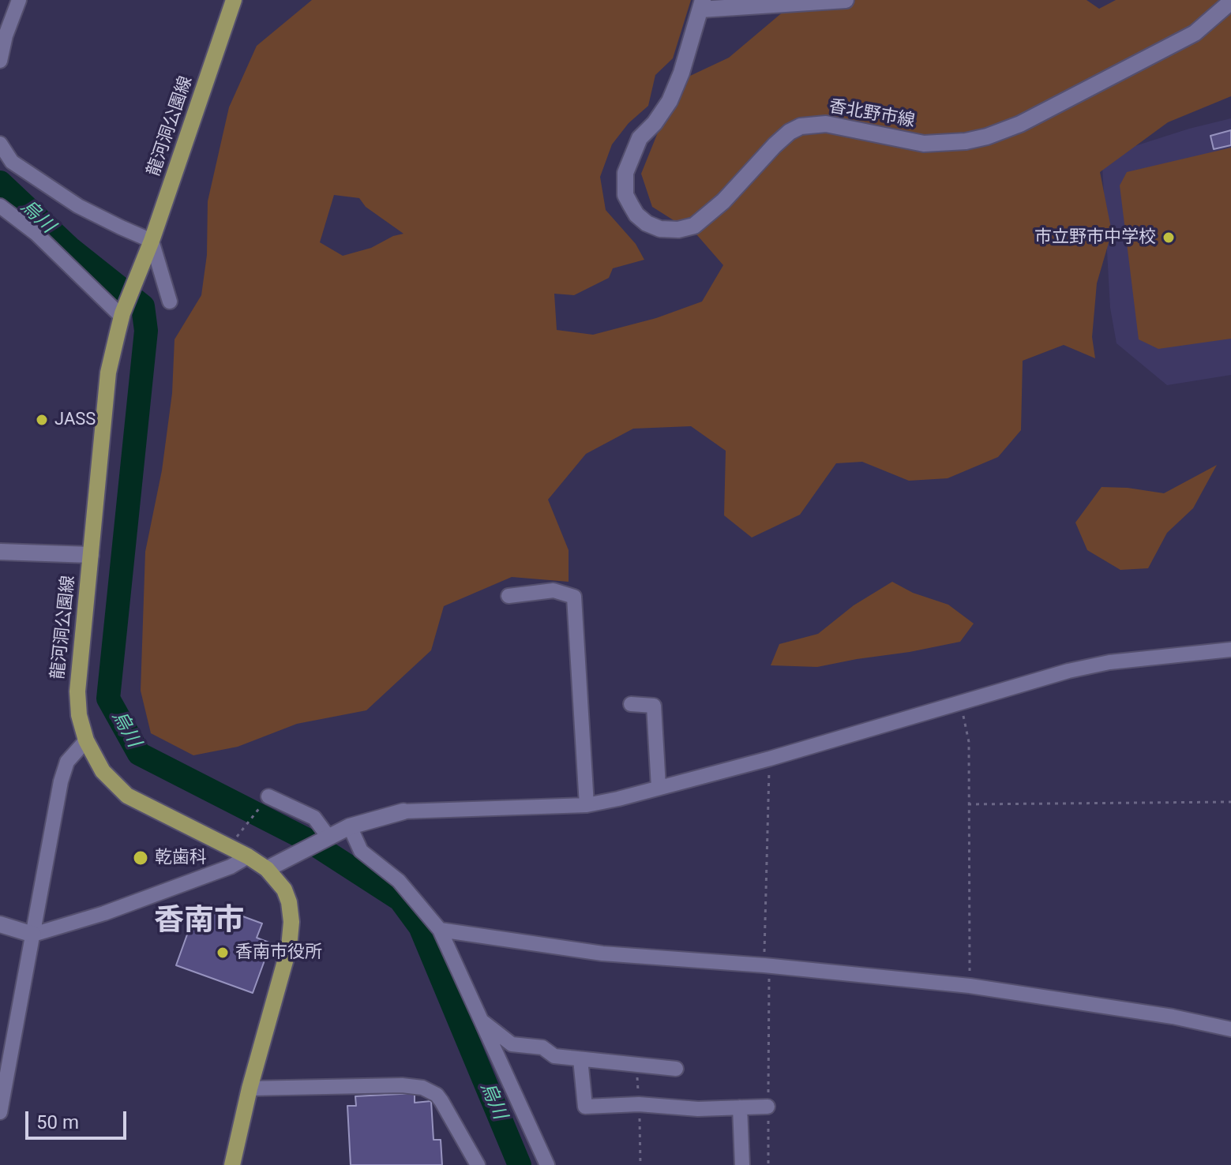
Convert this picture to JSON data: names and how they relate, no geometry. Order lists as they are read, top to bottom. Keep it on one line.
{"streets":{"main road":["香北野市線","龍河洞公園線"]},"districts":["香南市"],"water":["烏川"],"places":["市立野市中学校","JASS","乾歯科","香南市役所"],"scale_bar":"50 m"}
